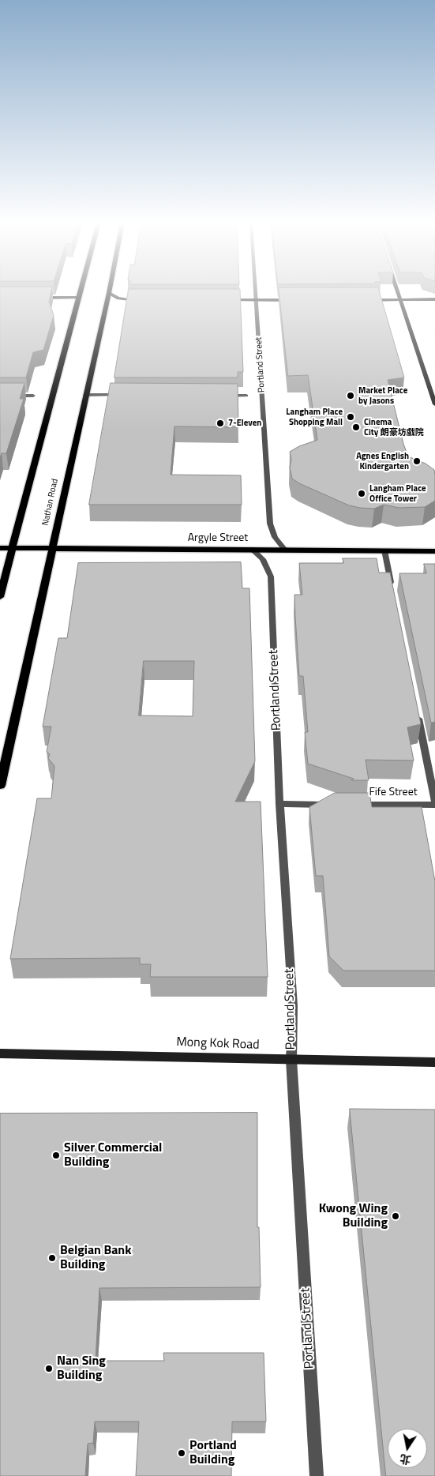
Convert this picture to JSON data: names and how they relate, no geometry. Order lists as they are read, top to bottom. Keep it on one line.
{"streets":{"main road":["Nathan Road","Argyle Street","Mong Kok Road"],"street":["Portland Street","Fife Street"]},"crossings":[["Portland Street","Argyle Street"],["Portland Street","Mong Kok Road"],["Nathan Road","Argyle Street"]],"places":["Market Place by Jasons","Langham Place Shopping Mall","7-Eleven","Cinema City 朗豪坊戲院","Agnes English Kindergarten","Langham Place Office Tower","Silver Commercial Building","Kwong Wing Building","Belgian Bank Building","Nan Sing Building","Portland Building"],"north":"bottom"}
